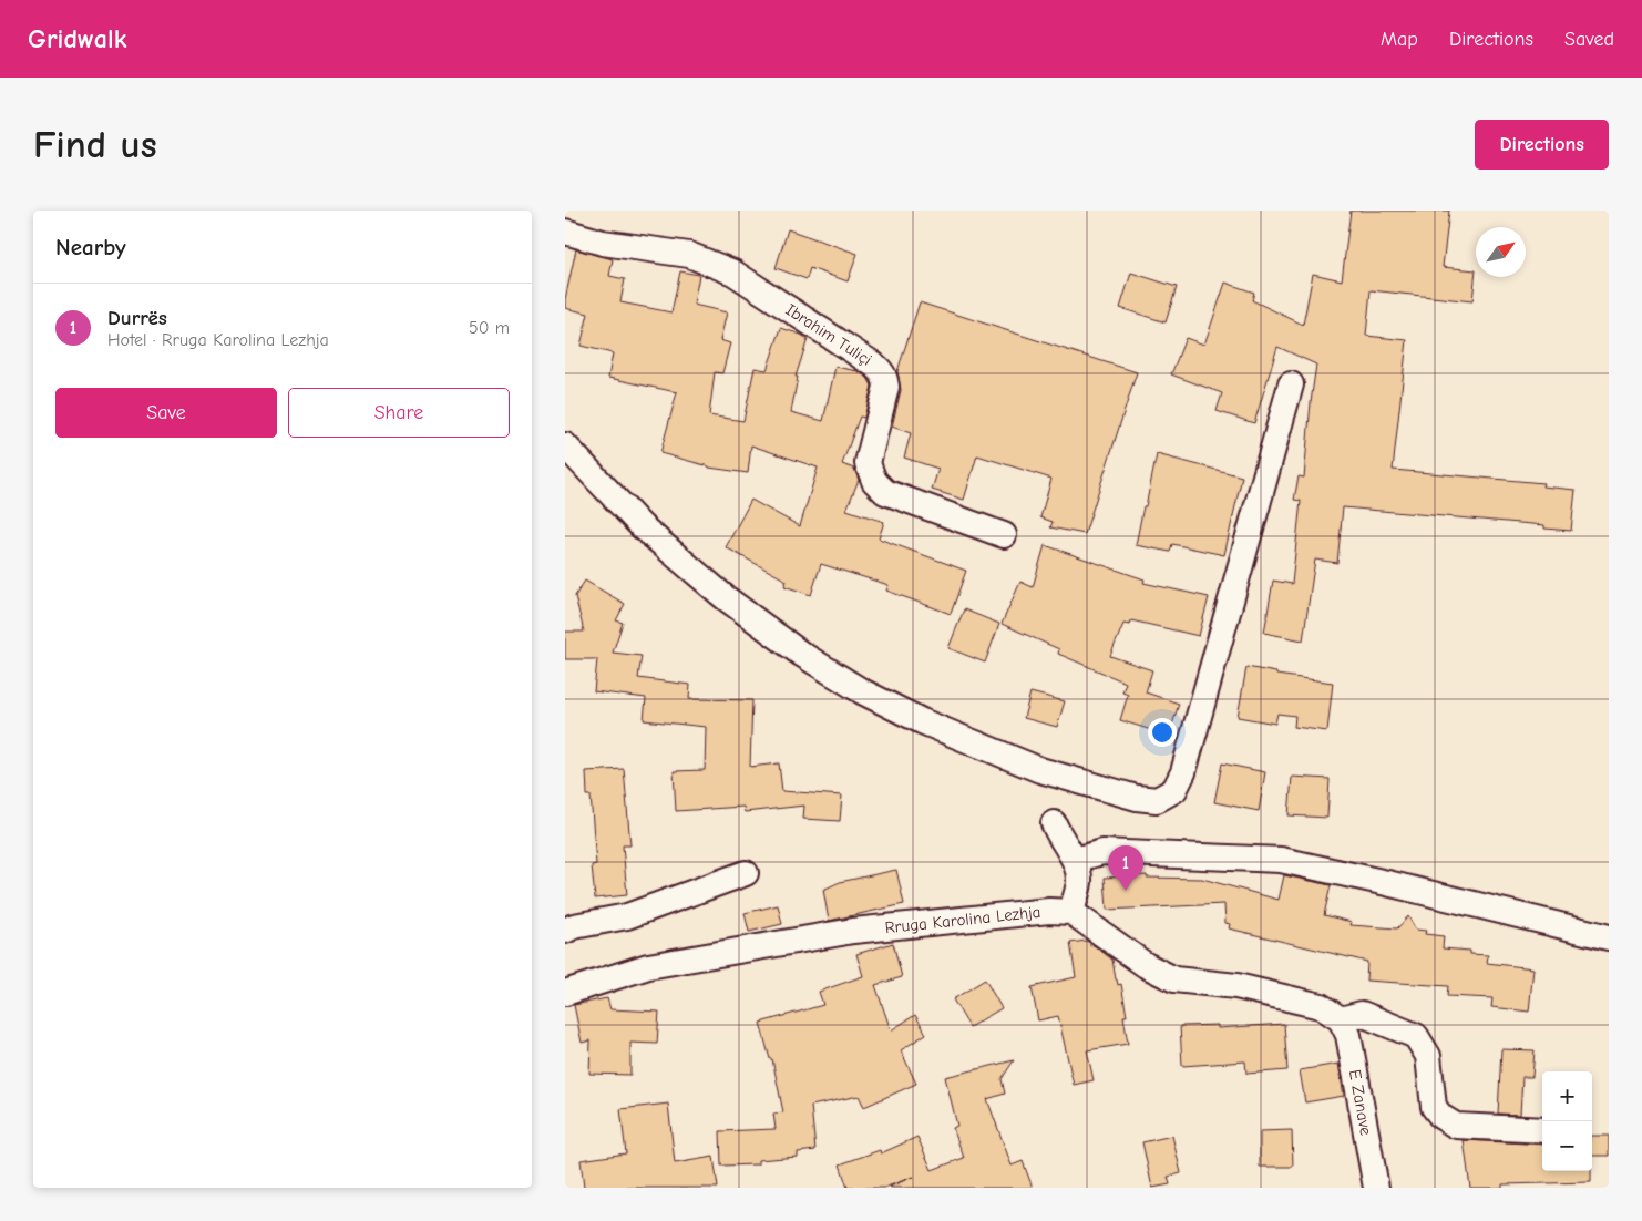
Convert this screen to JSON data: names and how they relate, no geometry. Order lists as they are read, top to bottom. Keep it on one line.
{"streets":{"street":["Ibrahim Tuliçi","Rruga Karolina Lezhja","E Zanave"]},"north":"top right","page":{"header":"Gridwalk","nav":["Map","Directions","Saved"],"buttons":["Directions",["Save","Share"]],"title":"Find us","heading":"Nearby","list":[{"mark":"1","name":"Durrës","note":"Hotel · Rruga Karolina Lezhja","value":"50 m"}],"pins":"1","map_buttons":["+","−"]}}
